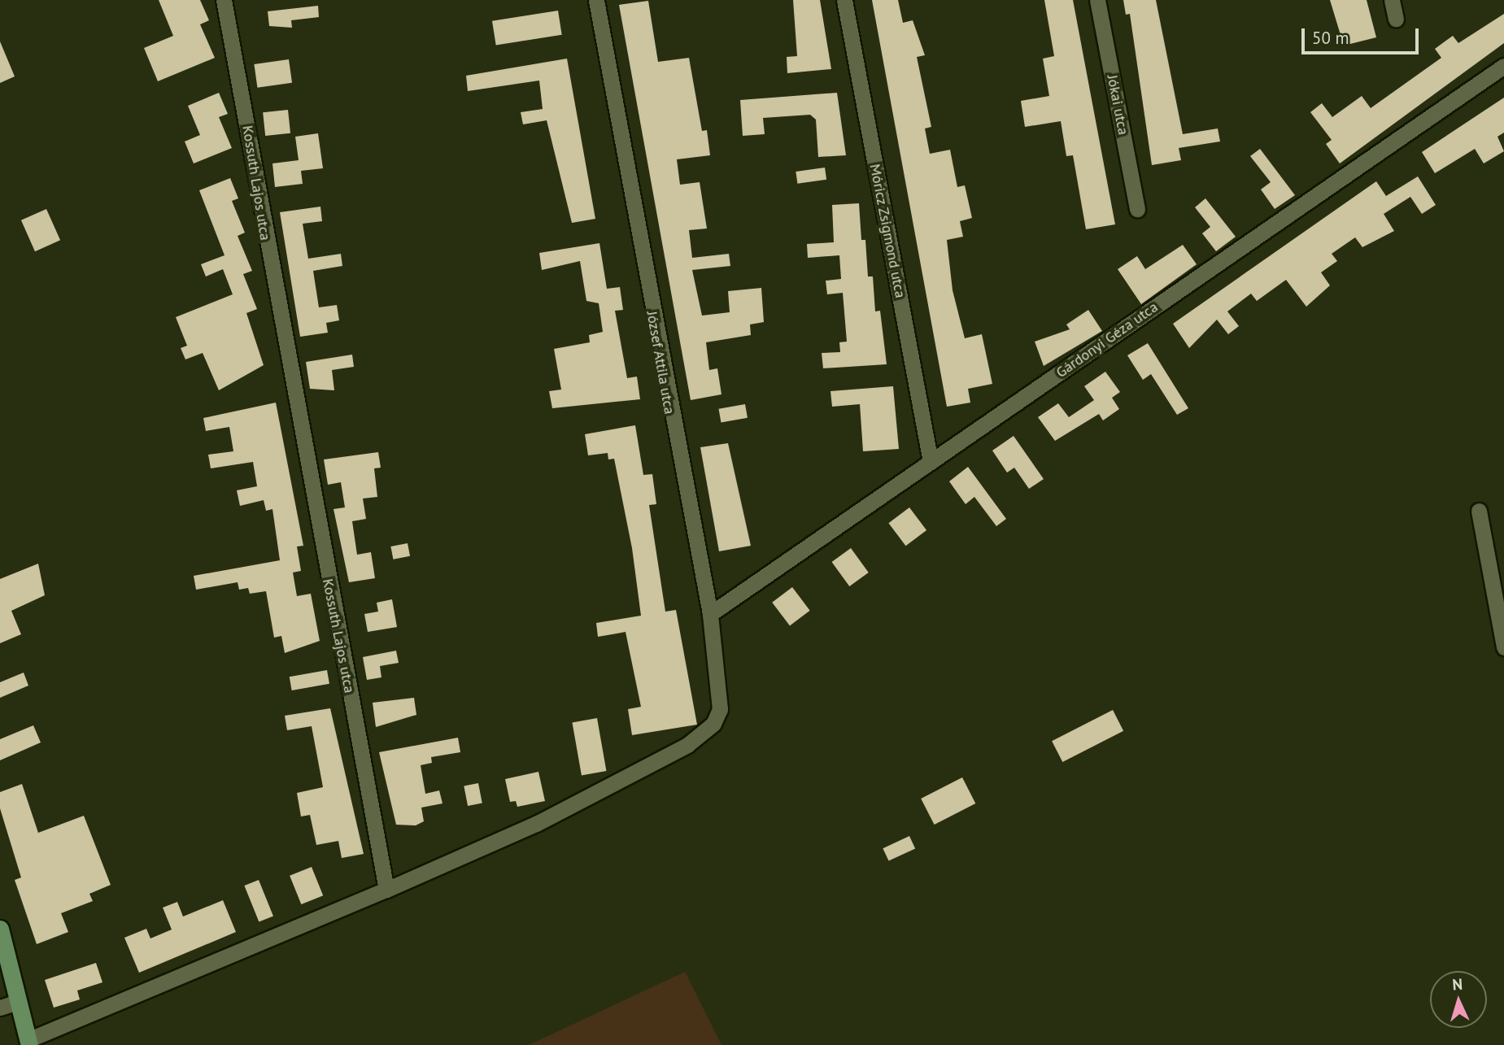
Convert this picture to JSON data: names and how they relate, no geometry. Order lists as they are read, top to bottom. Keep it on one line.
{"streets":{"street":["Jókai utca","Kossuth Lajos utca","Móricz Zsigmond utca","Gárdonyi Géza utca","József Attila utca"]},"crossings":[["Kossuth Lajos utca","József Attila utca"],["Móricz Zsigmond utca","Gárdonyi Géza utca"],["Gárdonyi Géza utca","József Attila utca"]],"scale_bar":"50 m","north":"top"}
